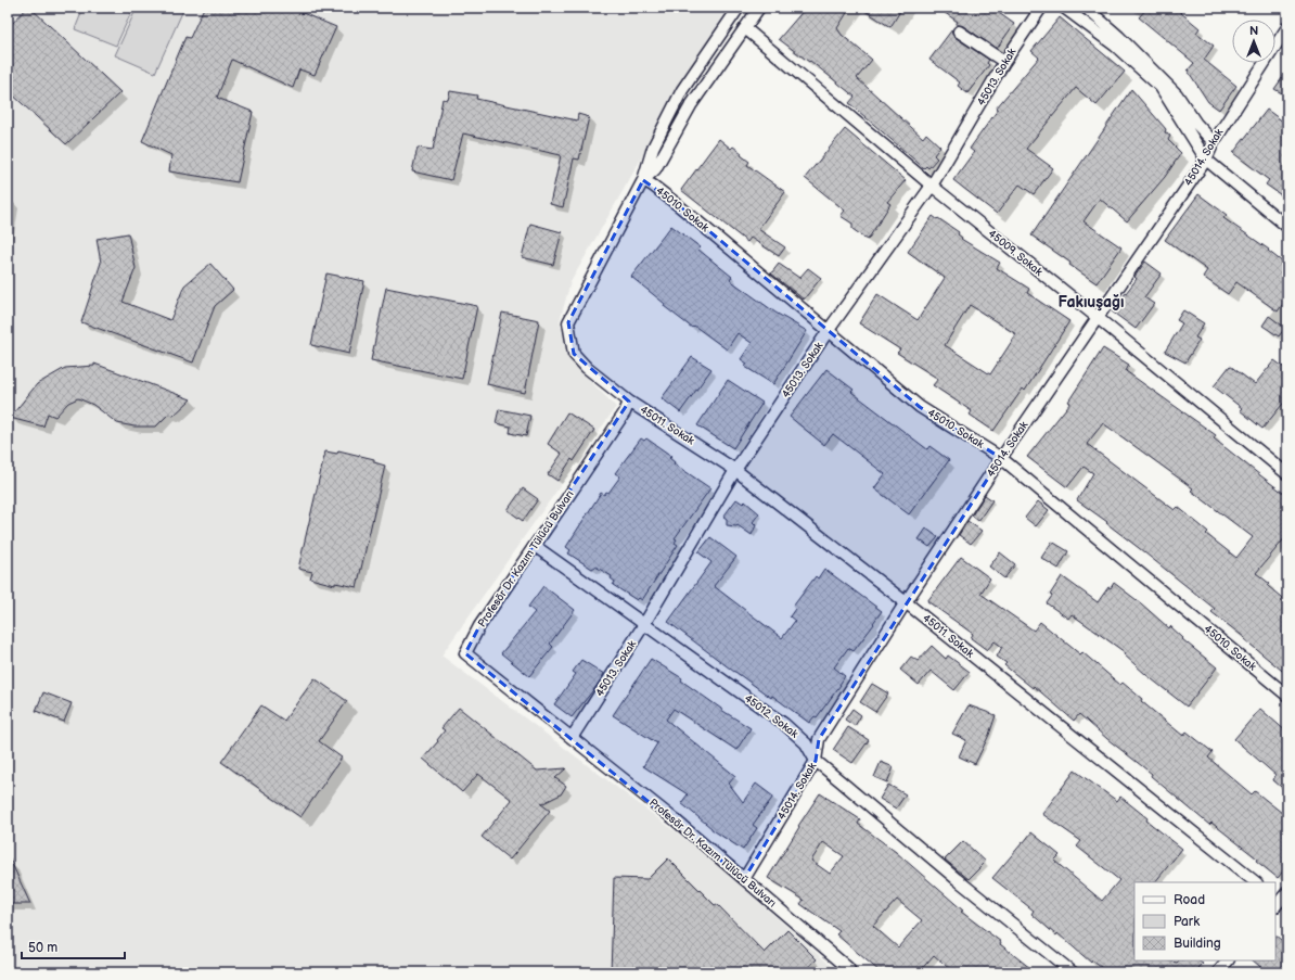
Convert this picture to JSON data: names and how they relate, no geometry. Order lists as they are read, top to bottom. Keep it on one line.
{"streets":{"street":["45013. Sokak","45014. Sokak","45010. Sokak","45009. Sokak","45011. Sokak","Profesör Dr. Kazım Tülücü Bulvarı","45012. Sokak"]},"crossings":[["45013. Sokak","45010. Sokak"],["45013. Sokak","45009. Sokak"],["45013. Sokak","45011. Sokak"],["45013. Sokak","Profesör Dr. Kazım Tülücü Bulvarı"],["45013. Sokak","45012. Sokak"],["45014. Sokak","45010. Sokak"],["45014. Sokak","45009. Sokak"],["45014. Sokak","45011. Sokak"],["45014. Sokak","Profesör Dr. Kazım Tülücü Bulvarı"],["45014. Sokak","45012. Sokak"],["45011. Sokak","Profesör Dr. Kazım Tülücü Bulvarı"],["Profesör Dr. Kazım Tülücü Bulvarı","45012. Sokak"]],"districts":["Fakıuşağı"],"legend":["Road","Park","Building"],"scale_bar":"50 m","north":"top"}
